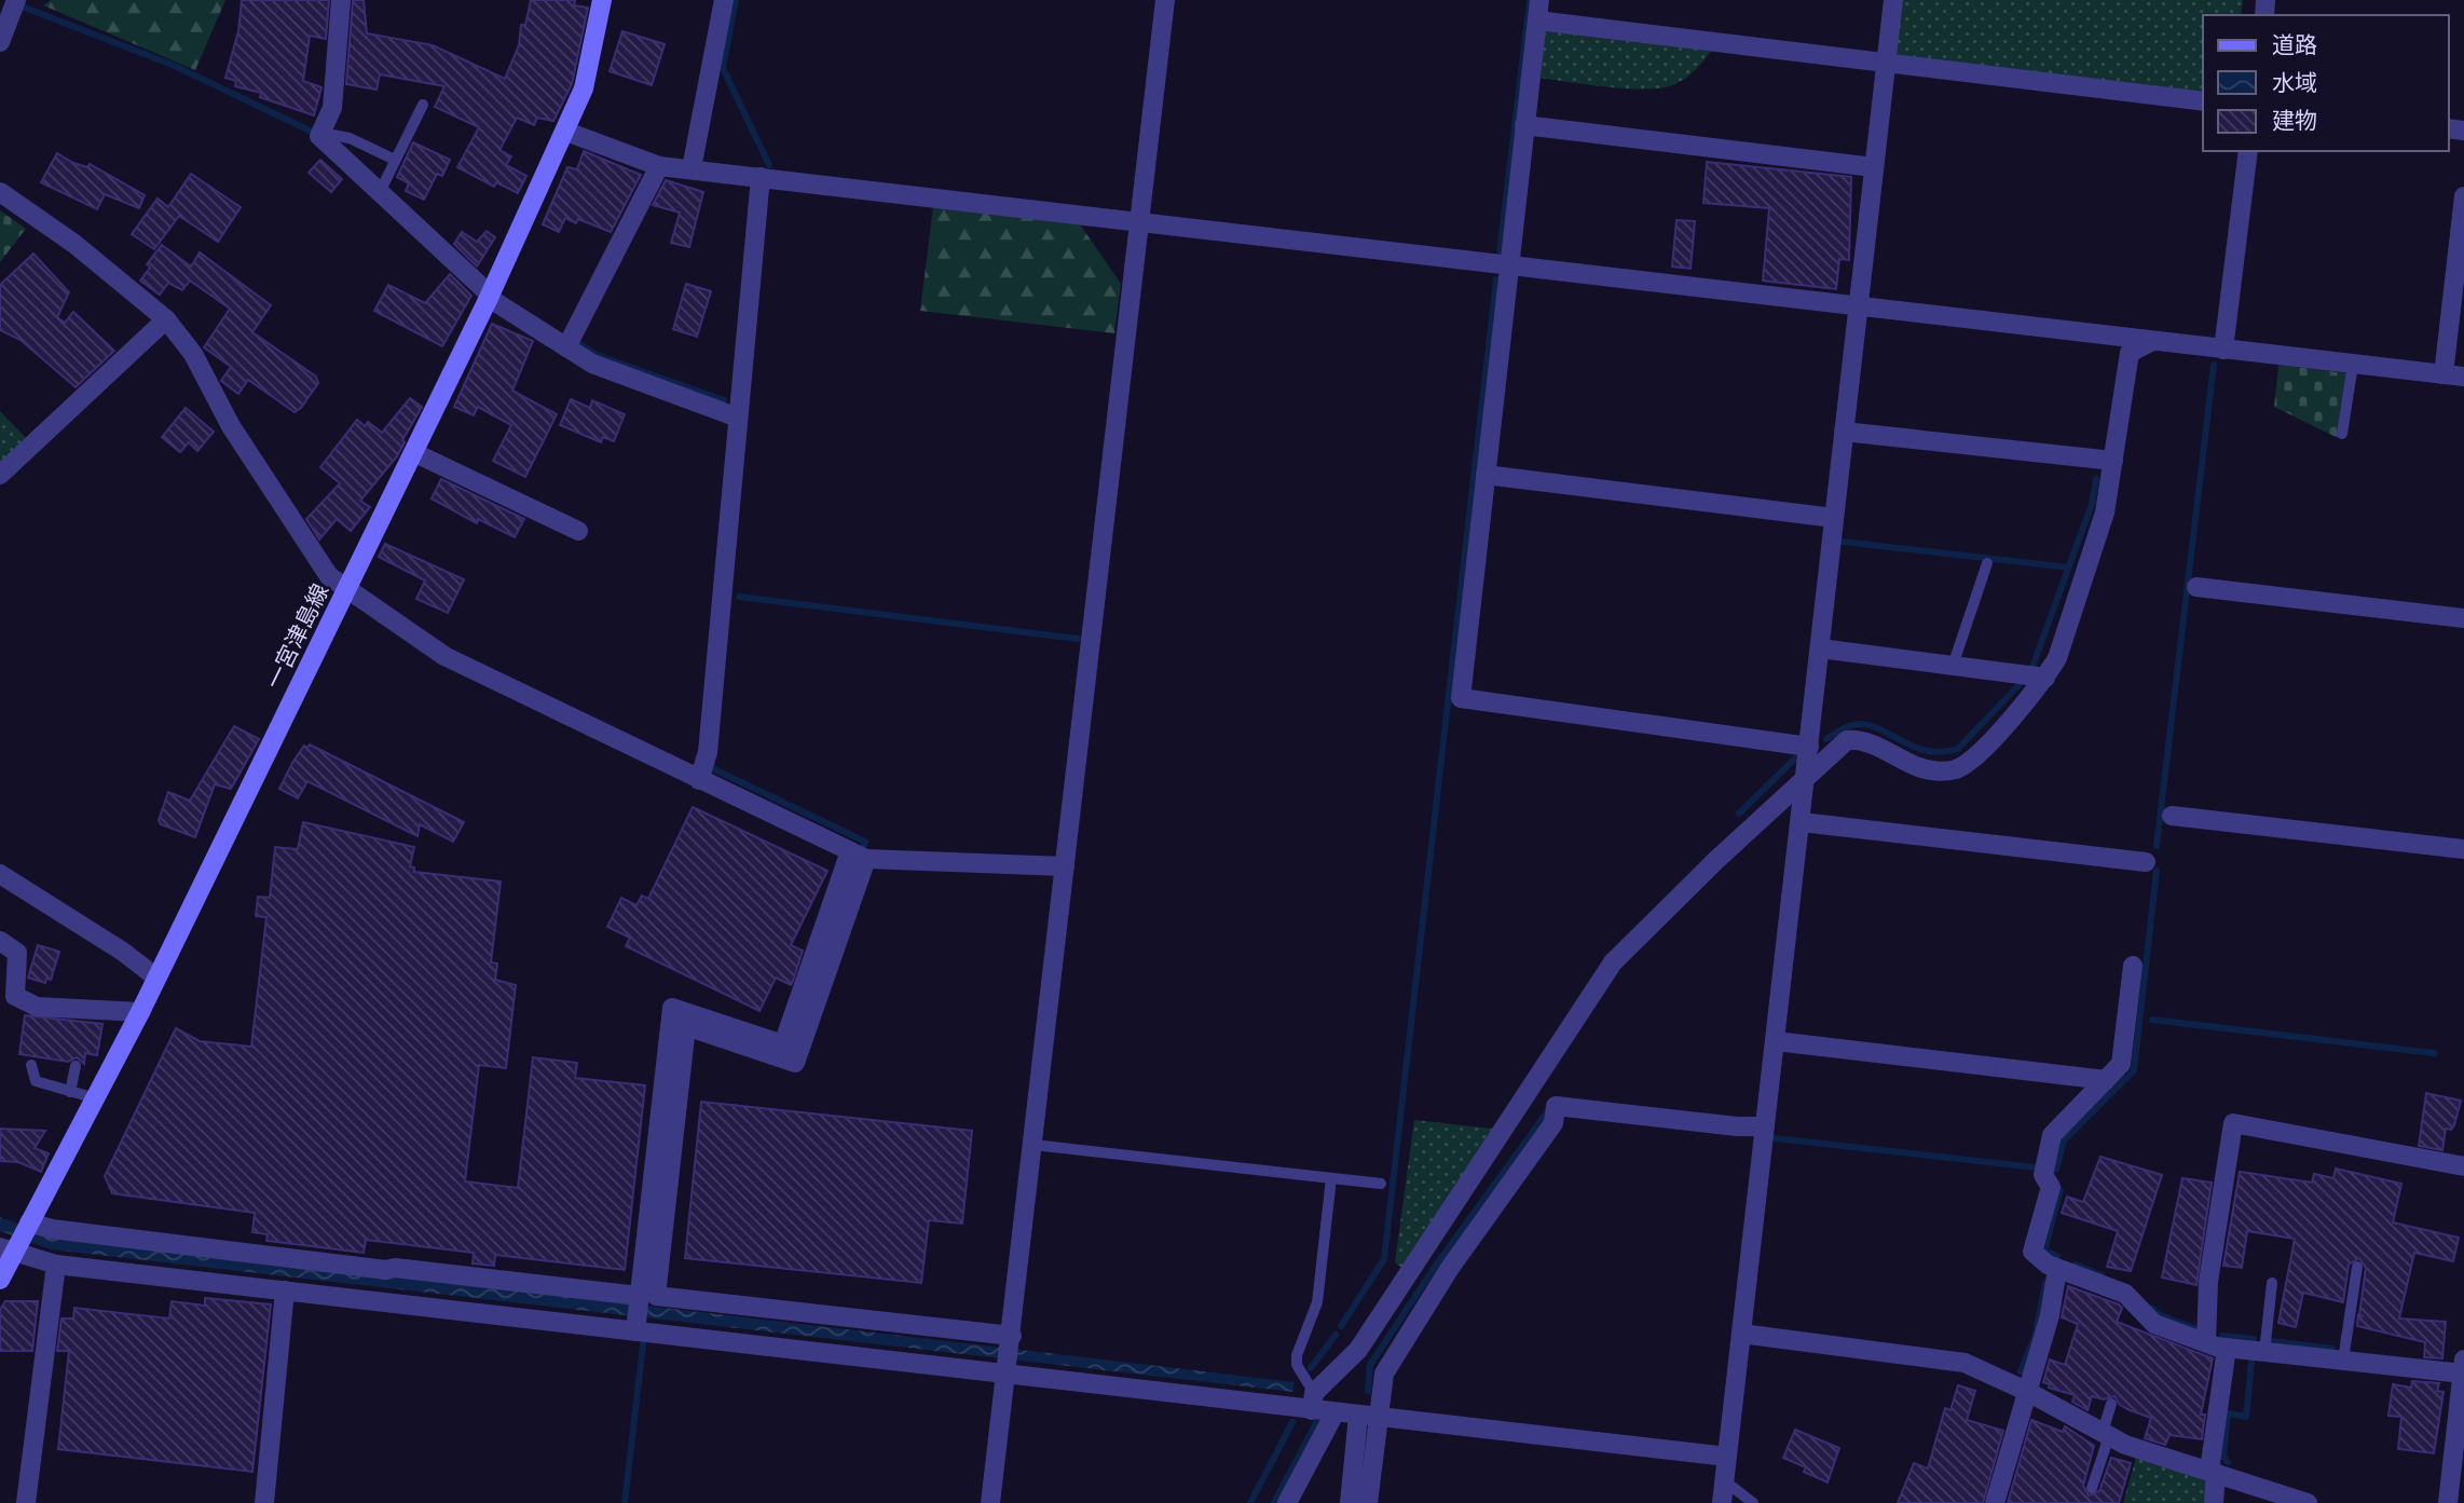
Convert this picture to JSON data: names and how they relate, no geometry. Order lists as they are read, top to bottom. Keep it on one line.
{"streets":{"main road":["一宮津島線"]},"legend":["道路","水域","建物"]}
